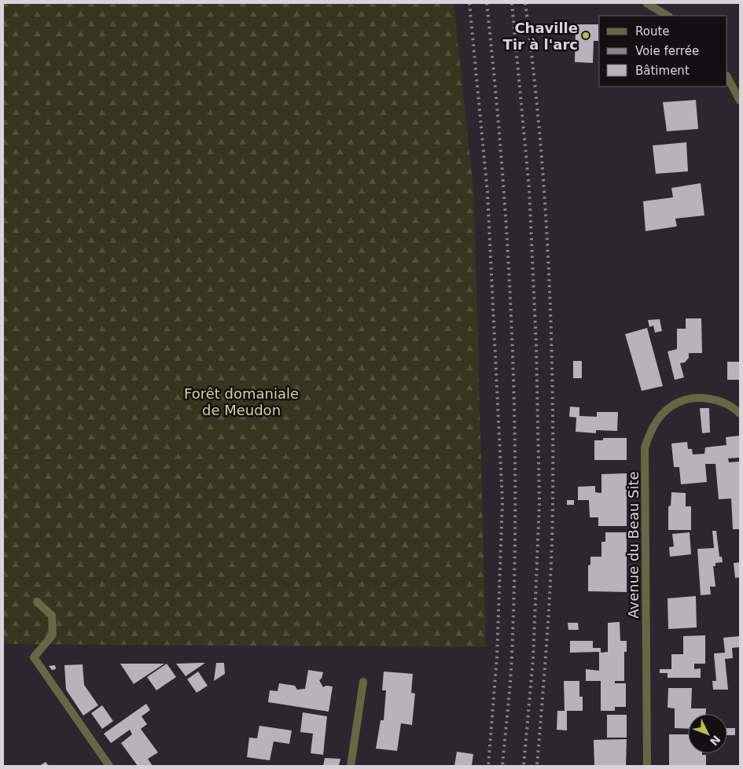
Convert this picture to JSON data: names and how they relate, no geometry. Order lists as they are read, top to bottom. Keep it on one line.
{"streets":{"street":["Avenue du Beau Site"]},"parks":["Forêt domaniale de Meudon"],"places":["Chaville Tir à l'arc"],"legend":["Route","Voie ferrée","Bâtiment"],"north":"bottom right"}
